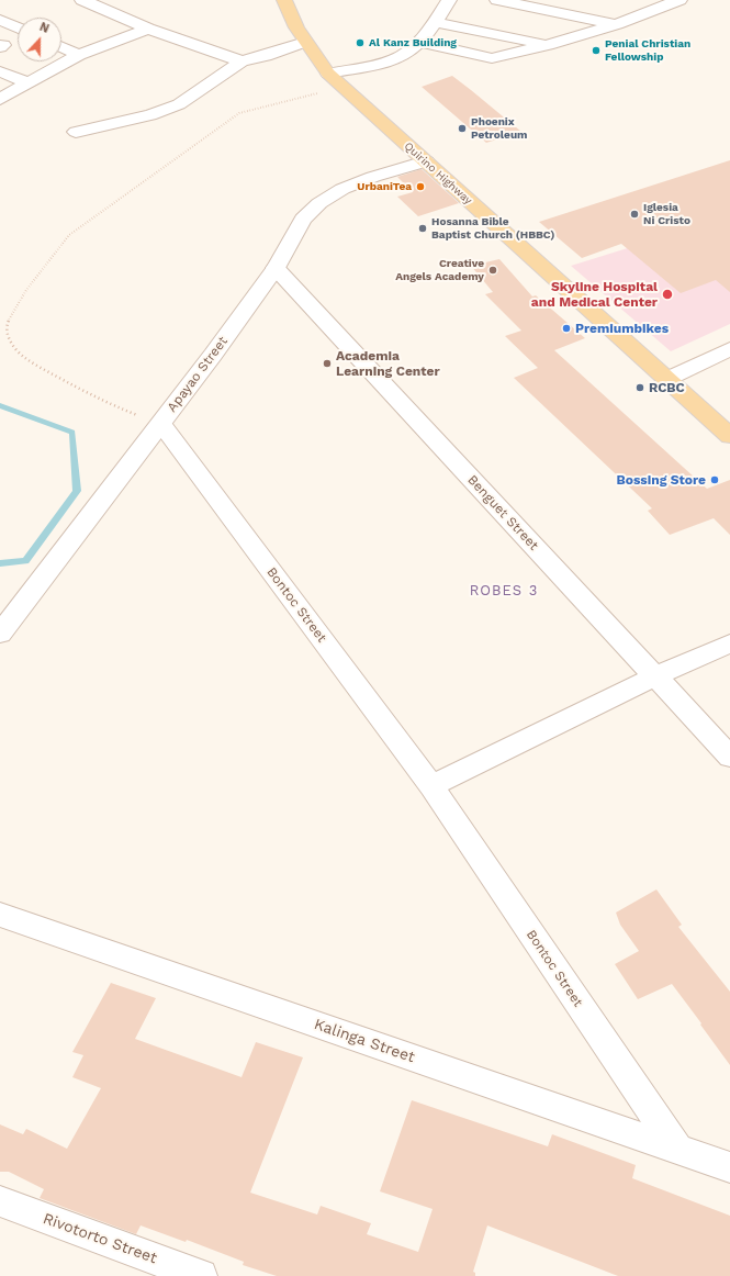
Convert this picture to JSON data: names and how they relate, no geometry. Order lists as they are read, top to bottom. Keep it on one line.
{"streets":{"main road":["Quirino Highway"],"street":["Apayao Street","Benguet Street","Bontoc Street","Kalinga Street","Rivotorto Street"]},"crossings":[["Quirino Highway","Apayao Street"],["Apayao Street","Benguet Street"],["Apayao Street","Bontoc Street"],["Bontoc Street","Kalinga Street"]],"districts":["ROBES 3"],"places":["Al Kanz Building","Penial Christian Fellowship","Phoenix Petroleum","UrbaniTea","Iglesia Ni Cristo","Hosanna Bible Baptist Church (HBBC)","Creative Angels Academy","Skyline Hospital and Medical Center","Premiumbikes","Academia Learning Center","RCBC","Bossing Store"],"north":"top"}
